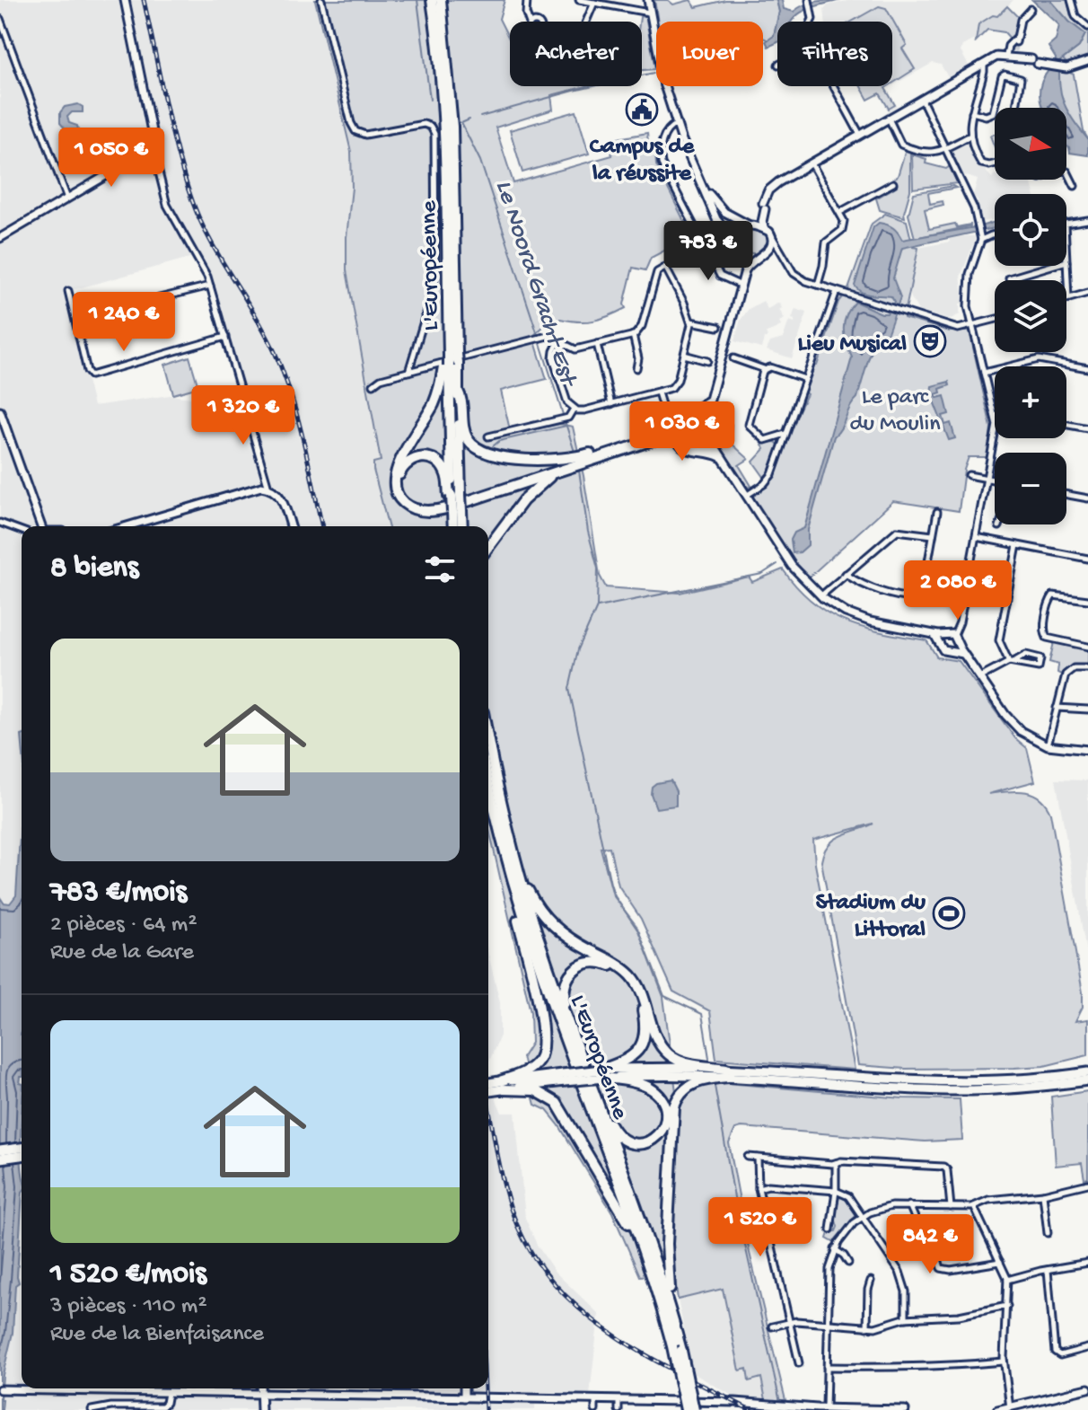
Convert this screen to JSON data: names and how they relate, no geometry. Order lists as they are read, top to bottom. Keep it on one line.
{"streets":{"highway":["L'Européenne"]},"water":["Le Noord Gracht Est"],"parks":["Le parc du Moulin"],"places":{"public building":["Campus de la réussite"],"theatre":["Lieu Musical"],"sports":["Stadium du Littoral"]},"north":"right","page":{"chip":["Acheter","Louer","Filtres"],"map_buttons":["+","−"],"price":["1 050 €","783 €","1 240 €","1 320 €","1 030 €","2 080 €","1 520 €","842 €"],"heading":"8 biens","list":[{"name":"783 €/mois","note":"2 pièces · 64 m² · Rue de la Gare"},{"name":"1 520 €/mois","note":"3 pièces · 110 m² · Rue de la Bienfaisance"}]}}
